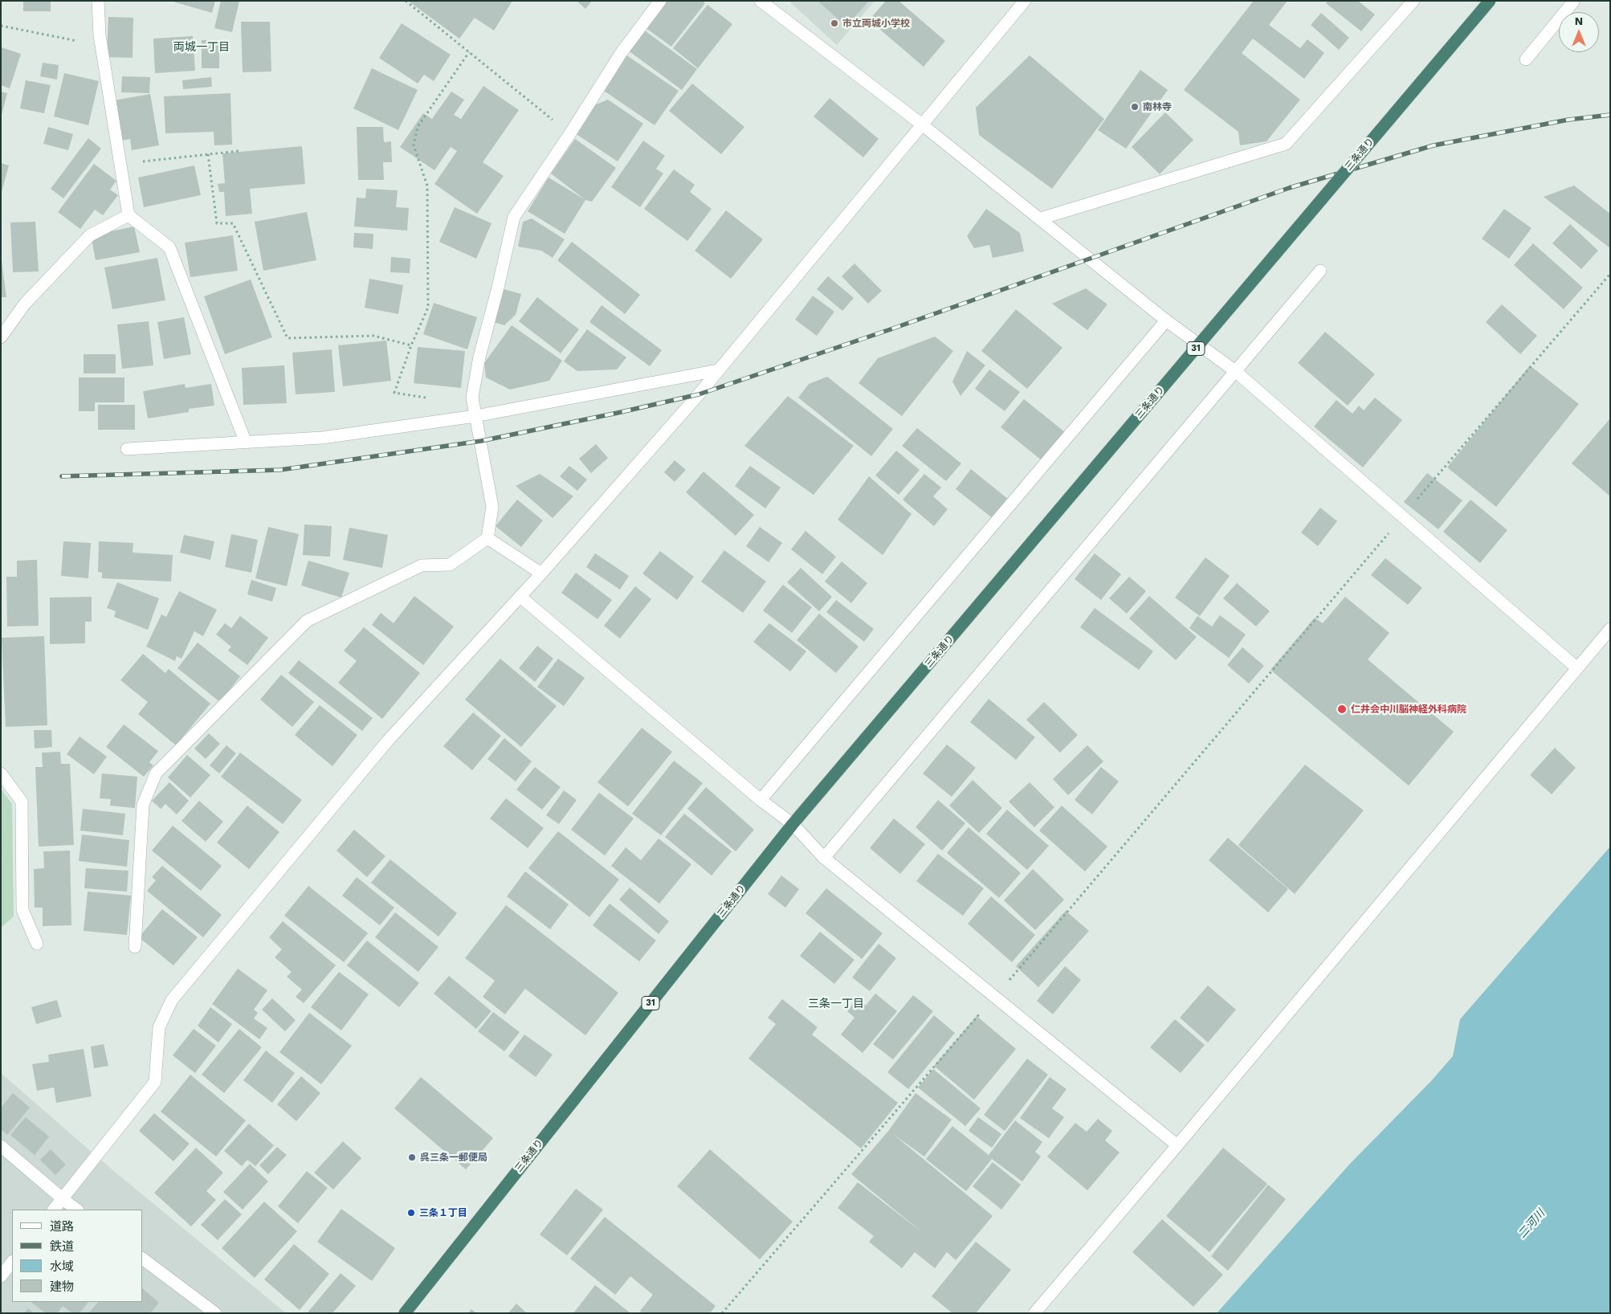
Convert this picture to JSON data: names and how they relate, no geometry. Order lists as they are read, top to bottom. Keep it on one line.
{"streets":{"highway":["三条通り","31"]},"districts":["両城一丁目","三条一丁目"],"water":["二河川"],"places":["市立両城小学校","南林寺","仁井会中川脳神経外科病院","呉三条一郵便局","三条１丁目"],"legend":["道路","鉄道","水域","建物"],"north":"top"}
